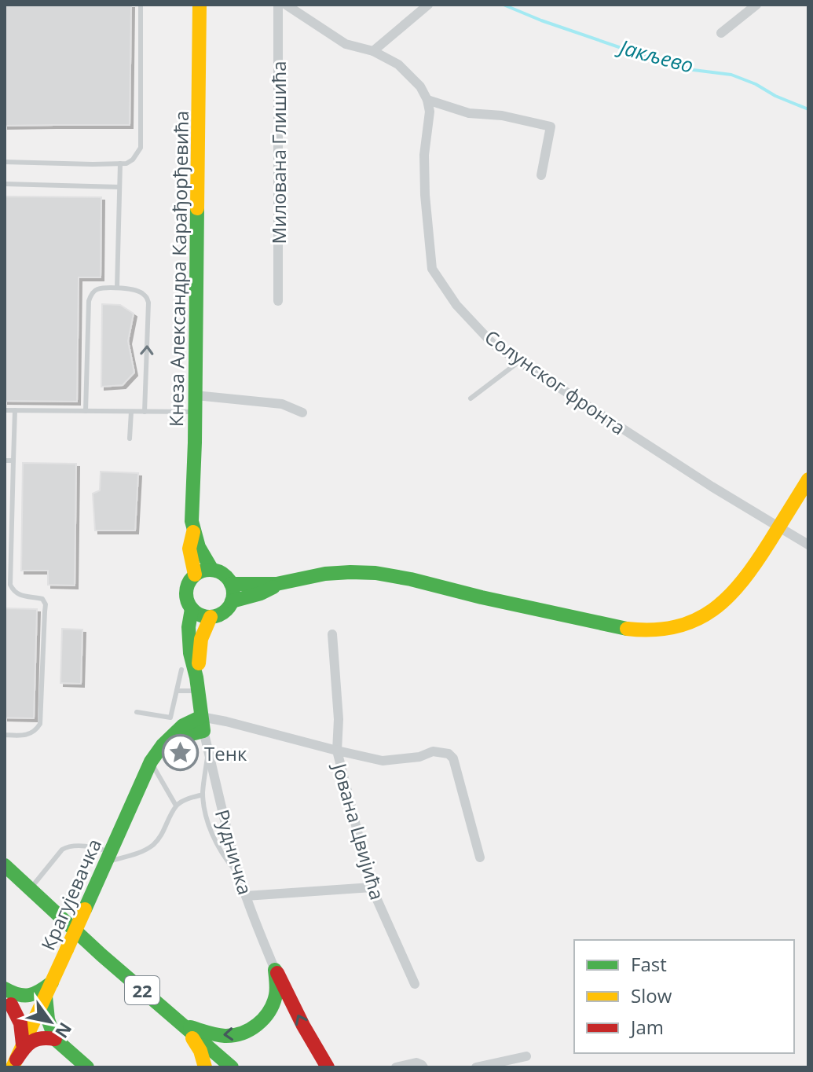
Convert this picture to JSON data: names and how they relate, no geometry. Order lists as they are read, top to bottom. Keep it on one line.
{"streets":{"main road":["Кнеза Александра Карађорђевића","Крагујевачка","22"],"street":["Милована Глишића","Солунског фронта","Јована Цвијића","Рудничка"]},"crossings":[["Рудничка","Крагујевачка"]],"water":["Јакљево"],"places":{"place":["Тенк"]},"legend":["Fast","Slow","Jam"],"north":"bottom right"}
